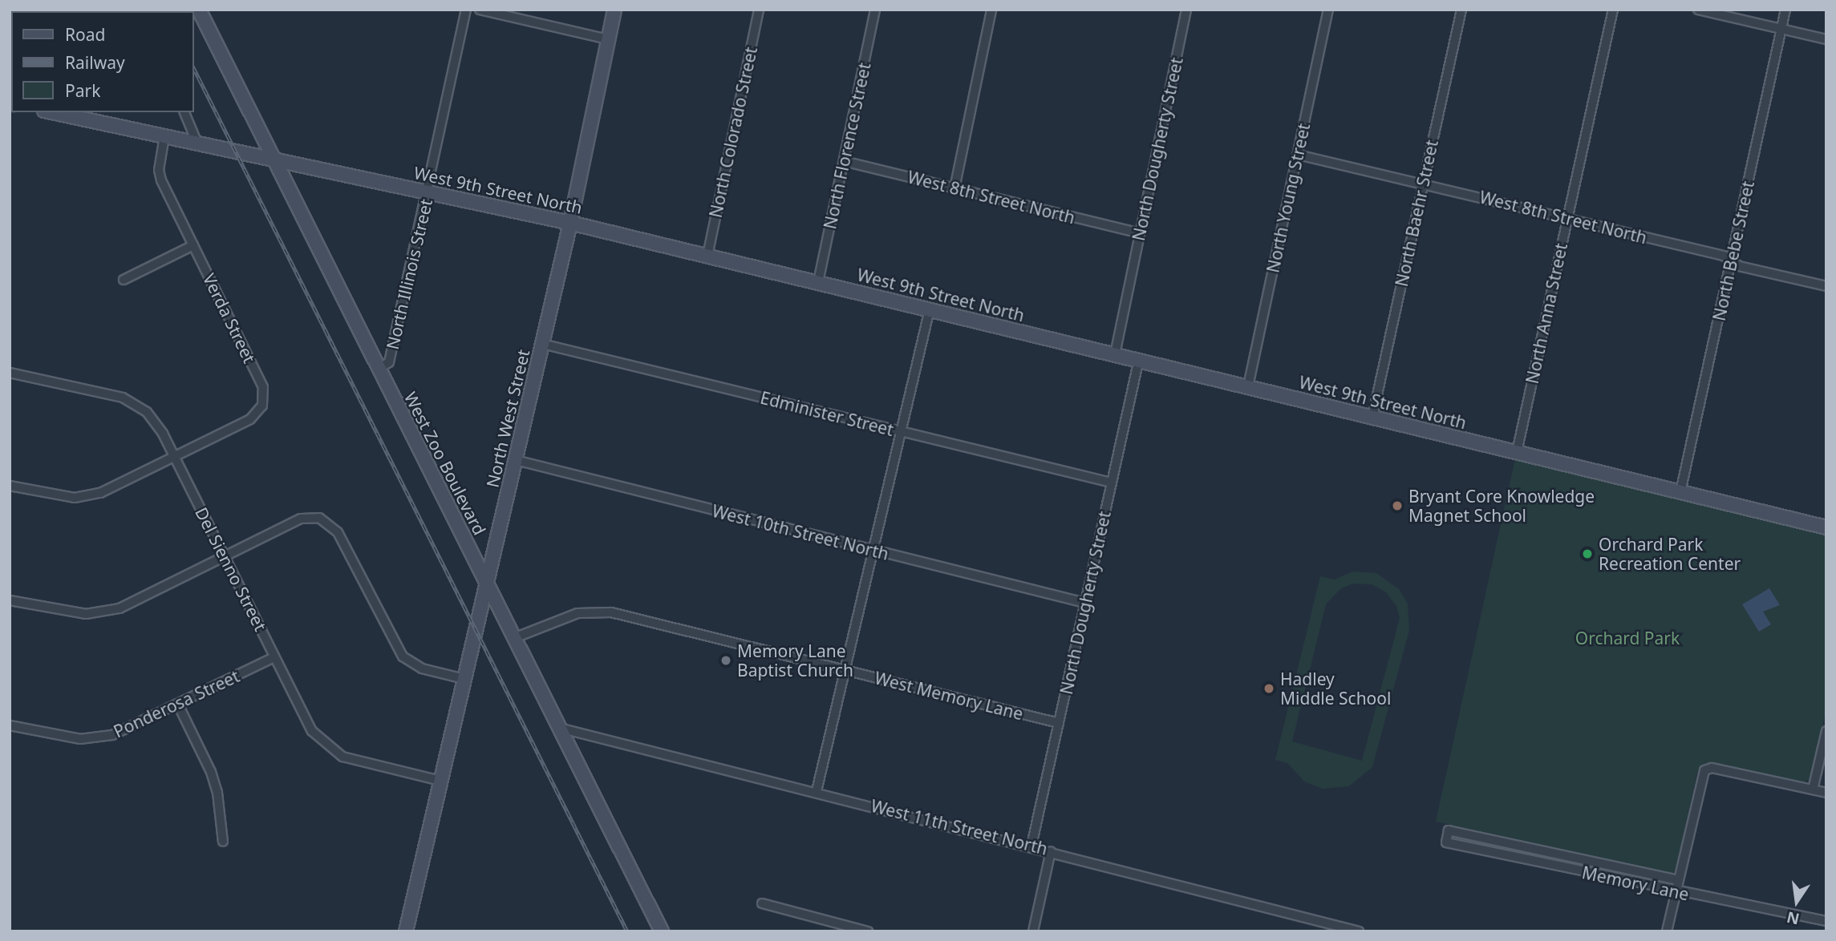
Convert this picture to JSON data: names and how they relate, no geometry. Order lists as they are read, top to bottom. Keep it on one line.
{"streets":{"main road":["West 9th Street North","North West Street","West Zoo Boulevard"],"street":["North Colorado Street","North Florence Street","North Dougherty Street","West 8th Street North","North Young Street","North Baehr Street","North Bebe Street","North Illinois Street","North Anna Street","Verda Street","Edminister Street","West 10th Street North","Del Sienno Street","West Memory Lane","Ponderosa Street","West 11th Street North","Memory Lane"]},"crossings":[["North Colorado Street","West 9th Street North"],["North Florence Street","West 9th Street North"],["North Florence Street","West 8th Street North"],["North Dougherty Street","West 9th Street North"],["North Dougherty Street","West 8th Street North"],["North Dougherty Street","Edminister Street"],["North Dougherty Street","West 10th Street North"],["North Dougherty Street","West Memory Lane"],["North Dougherty Street","West 11th Street North"],["West 9th Street North","North Young Street"],["West 9th Street North","North Baehr Street"],["West 9th Street North","North Bebe Street"],["West 9th Street North","North Illinois Street"],["West 9th Street North","North Anna Street"],["West 9th Street North","Verda Street"],["West 9th Street North","North West Street"],["West 9th Street North","West Zoo Boulevard"],["West 8th Street North","North Young Street"],["West 8th Street North","North Baehr Street"],["West 8th Street North","North Bebe Street"],["West 8th Street North","North Anna Street"],["North Illinois Street","West Zoo Boulevard"],["Verda Street","Del Sienno Street"],["Edminister Street","North West Street"],["North West Street","West Zoo Boulevard"],["North West Street","West 10th Street North"],["North West Street","Del Sienno Street"],["West Zoo Boulevard","West Memory Lane"],["West Zoo Boulevard","West 11th Street North"],["Del Sienno Street","Ponderosa Street"]],"parks":["Orchard Park"],"places":["Bryant Core Knowledge Magnet School","Orchard Park Recreation Center","Memory Lane Baptist Church","Hadley Middle School"],"legend":["Road","Railway","Park"],"north":"bottom"}
